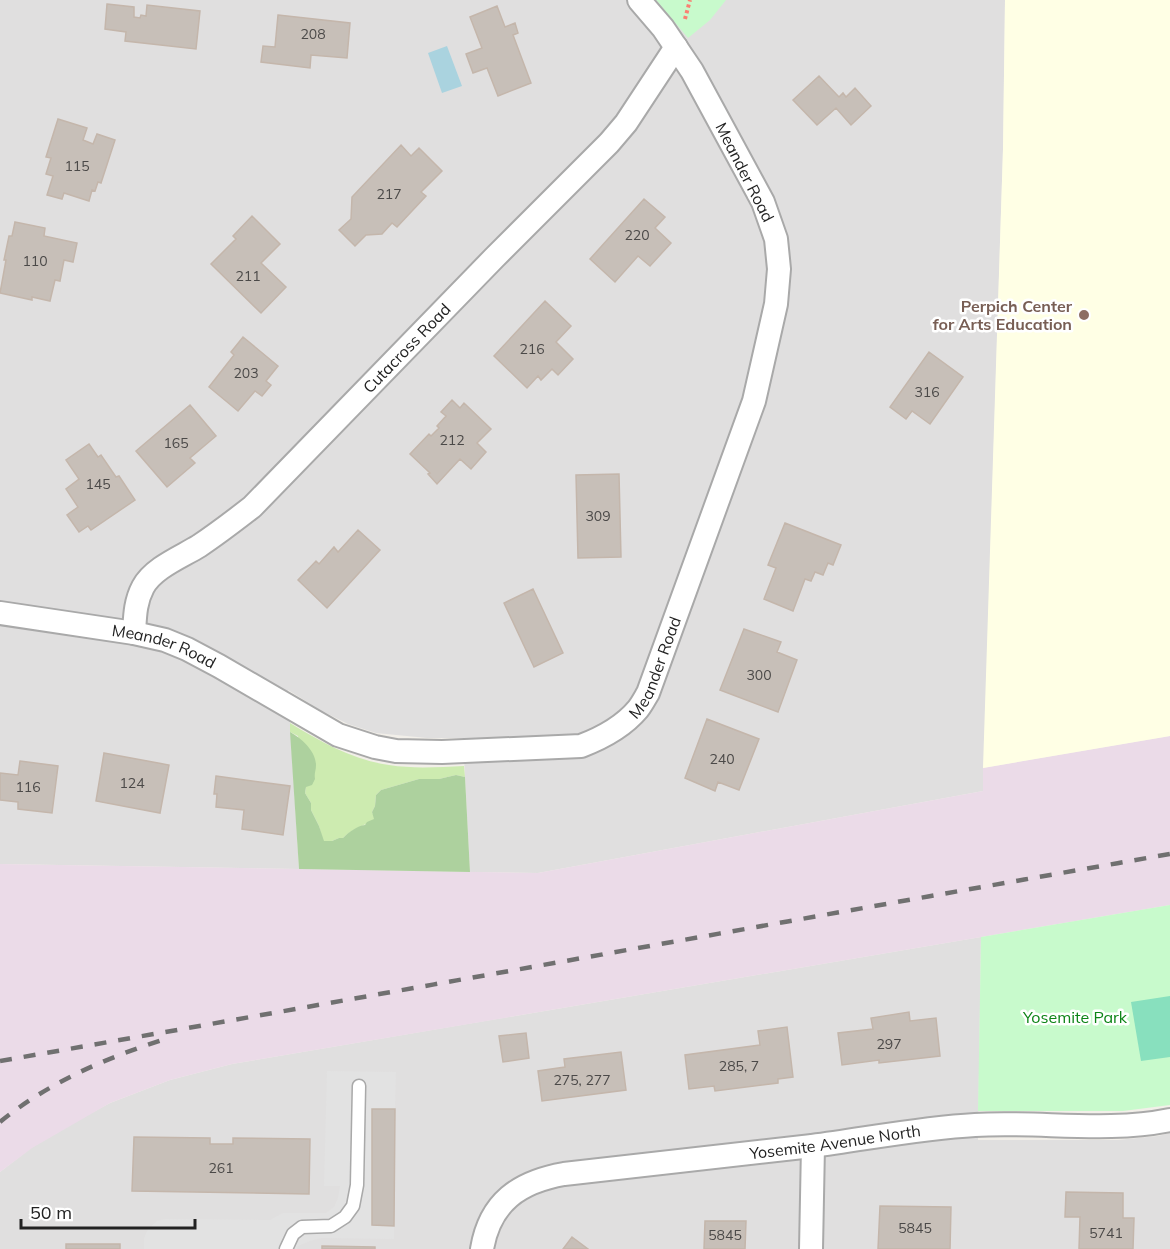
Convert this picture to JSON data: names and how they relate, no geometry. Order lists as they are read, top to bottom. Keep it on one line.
{"streets":{"street":["Meander Road","Cutacross Road","Yosemite Avenue North"]},"crossings":[["Meander Road","Cutacross Road"]],"parks":["Yosemite Park"],"places":["Perpich Center for Arts Education"],"house_numbers":["208","115","217","220","110","211","216","203","316","212","165","145","309","300","240","124","116","297","285, 7","275, 277","261","5845","5741","5845"],"scale_bar":"50 m"}
